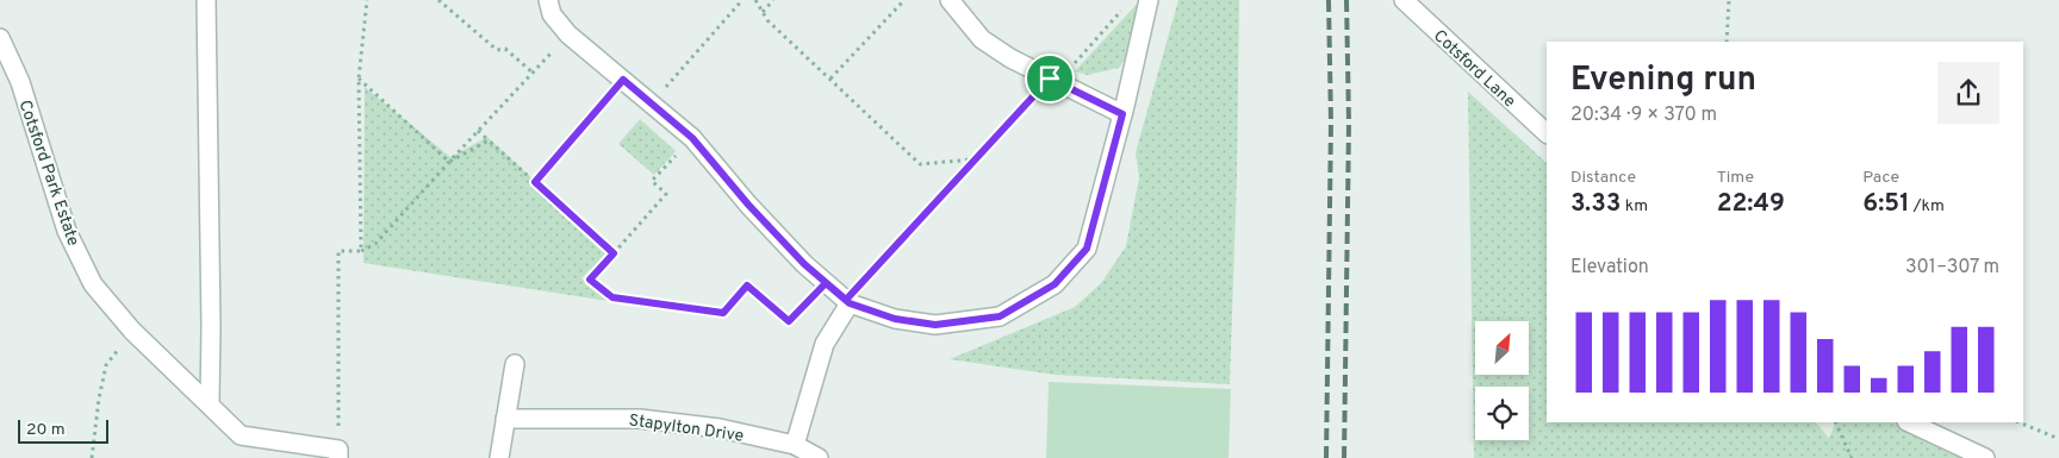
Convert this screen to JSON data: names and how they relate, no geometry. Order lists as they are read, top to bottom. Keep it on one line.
{"streets":{"street":["Cotsford Lane","Cotsford Park Estate","Stapylton Drive"]},"scale_bar":"20 m","north":"top right","page":{"heading":["Evening run","20:34 · 9 × 370 m"],"stats":[["Distance","3.33 km"],["Time","22:49"],["Pace","6:51 /km"]],"chart":["Elevation","301–307 m"],"scale":"20 m"}}
